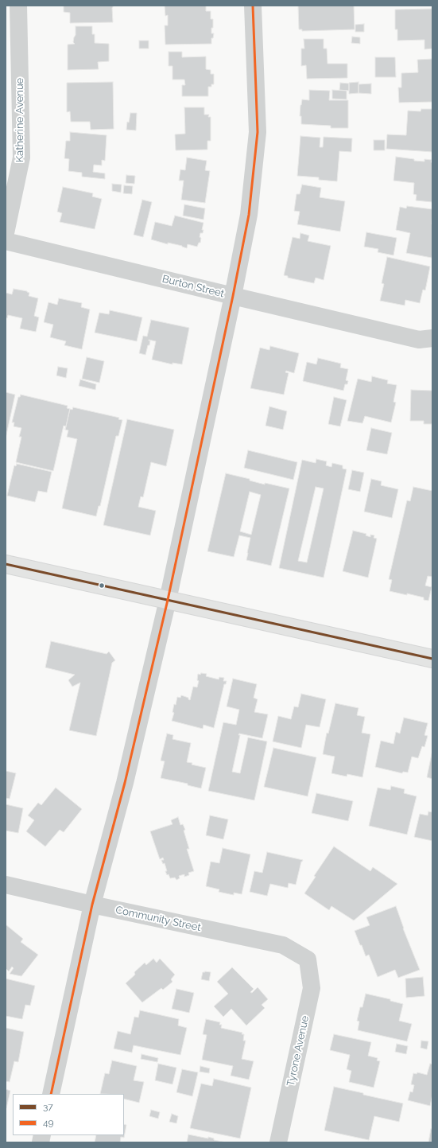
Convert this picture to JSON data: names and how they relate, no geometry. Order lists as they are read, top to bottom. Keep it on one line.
{"streets":{"street":["Katherine Avenue","Burton Street","Community Street","Tyrone Avenue"]},"crossings":[["Community Street","Tyrone Avenue"]],"lines":["transit line 49","transit line 37"],"legend":["37","49"]}
